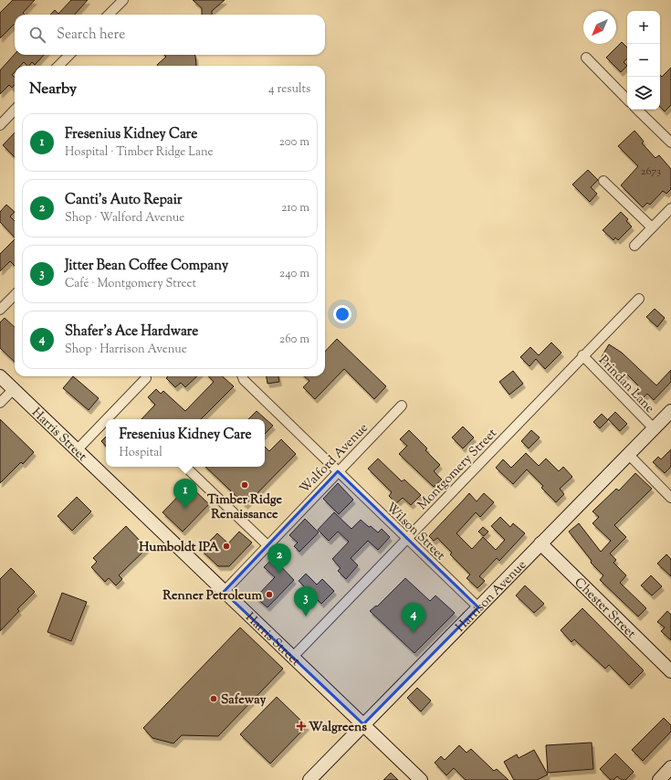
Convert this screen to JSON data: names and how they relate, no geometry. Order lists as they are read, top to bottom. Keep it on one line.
{"streets":{"main road":["Harris Street","Harrison Avenue","Chester Street"],"street":["Prindan Lane","Walford Avenue","Montgomery Street","Wilson Street"]},"crossings":[["Prindan Lane","Montgomery Street"],["Prindan Lane","Harrison Avenue"],["Harris Street","Walford Avenue"],["Harris Street","Montgomery Street"],["Harris Street","Harrison Avenue"],["Walford Avenue","Wilson Street"],["Montgomery Street","Wilson Street"],["Wilson Street","Harrison Avenue"],["Harrison Avenue","Chester Street"]],"places":{"other":["Timber Ridge Renaissance","Humboldt IPA","Renner Petroleum","Safeway"],"health":["Walgreens"]},"house_numbers":["2673"],"north":"bottom left","page":{"map_buttons":["+","−"],"search":"Search here","heading":["Nearby","4 results"],"list":[{"mark":"1","name":"Fresenius Kidney Care","note":"Hospital · Timber Ridge Lane","value":"200 m"},{"mark":"2","name":"Canti's Auto Repair","note":"Shop · Walford Avenue","value":"210 m"},{"mark":"3","name":"Jitter Bean Coffee Company","note":"Café · Montgomery Street","value":"240 m"},{"mark":"4","name":"Shafer's Ace Hardware","note":"Shop · Harrison Avenue","value":"260 m"}],"popup":["Fresenius Kidney Care","Hospital"],"pins":["1","2","3","4"]}}
